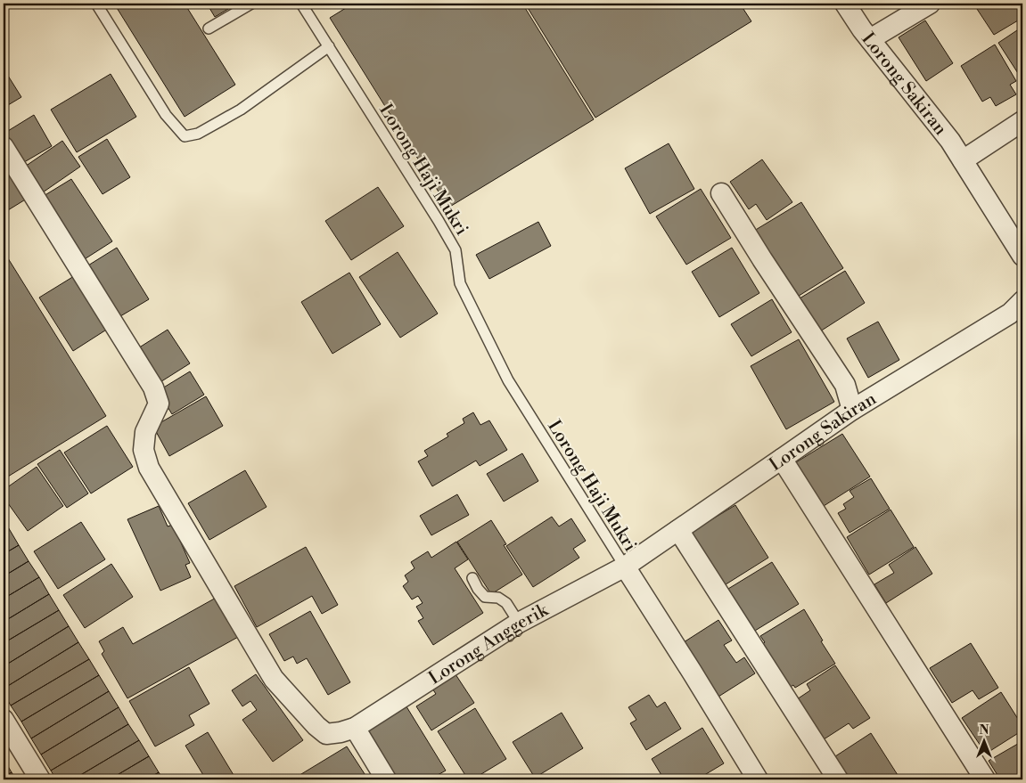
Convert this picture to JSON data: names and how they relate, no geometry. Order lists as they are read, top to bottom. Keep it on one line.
{"streets":{"street":["Lorong Sakiran","Lorong Anggerik"],"lane":["Lorong Haji Mukri"]},"crossings":[["Lorong Sakiran","Lorong Haji Mukri"],["Lorong Sakiran","Lorong Anggerik"],["Lorong Haji Mukri","Lorong Anggerik"]],"north":"top"}
